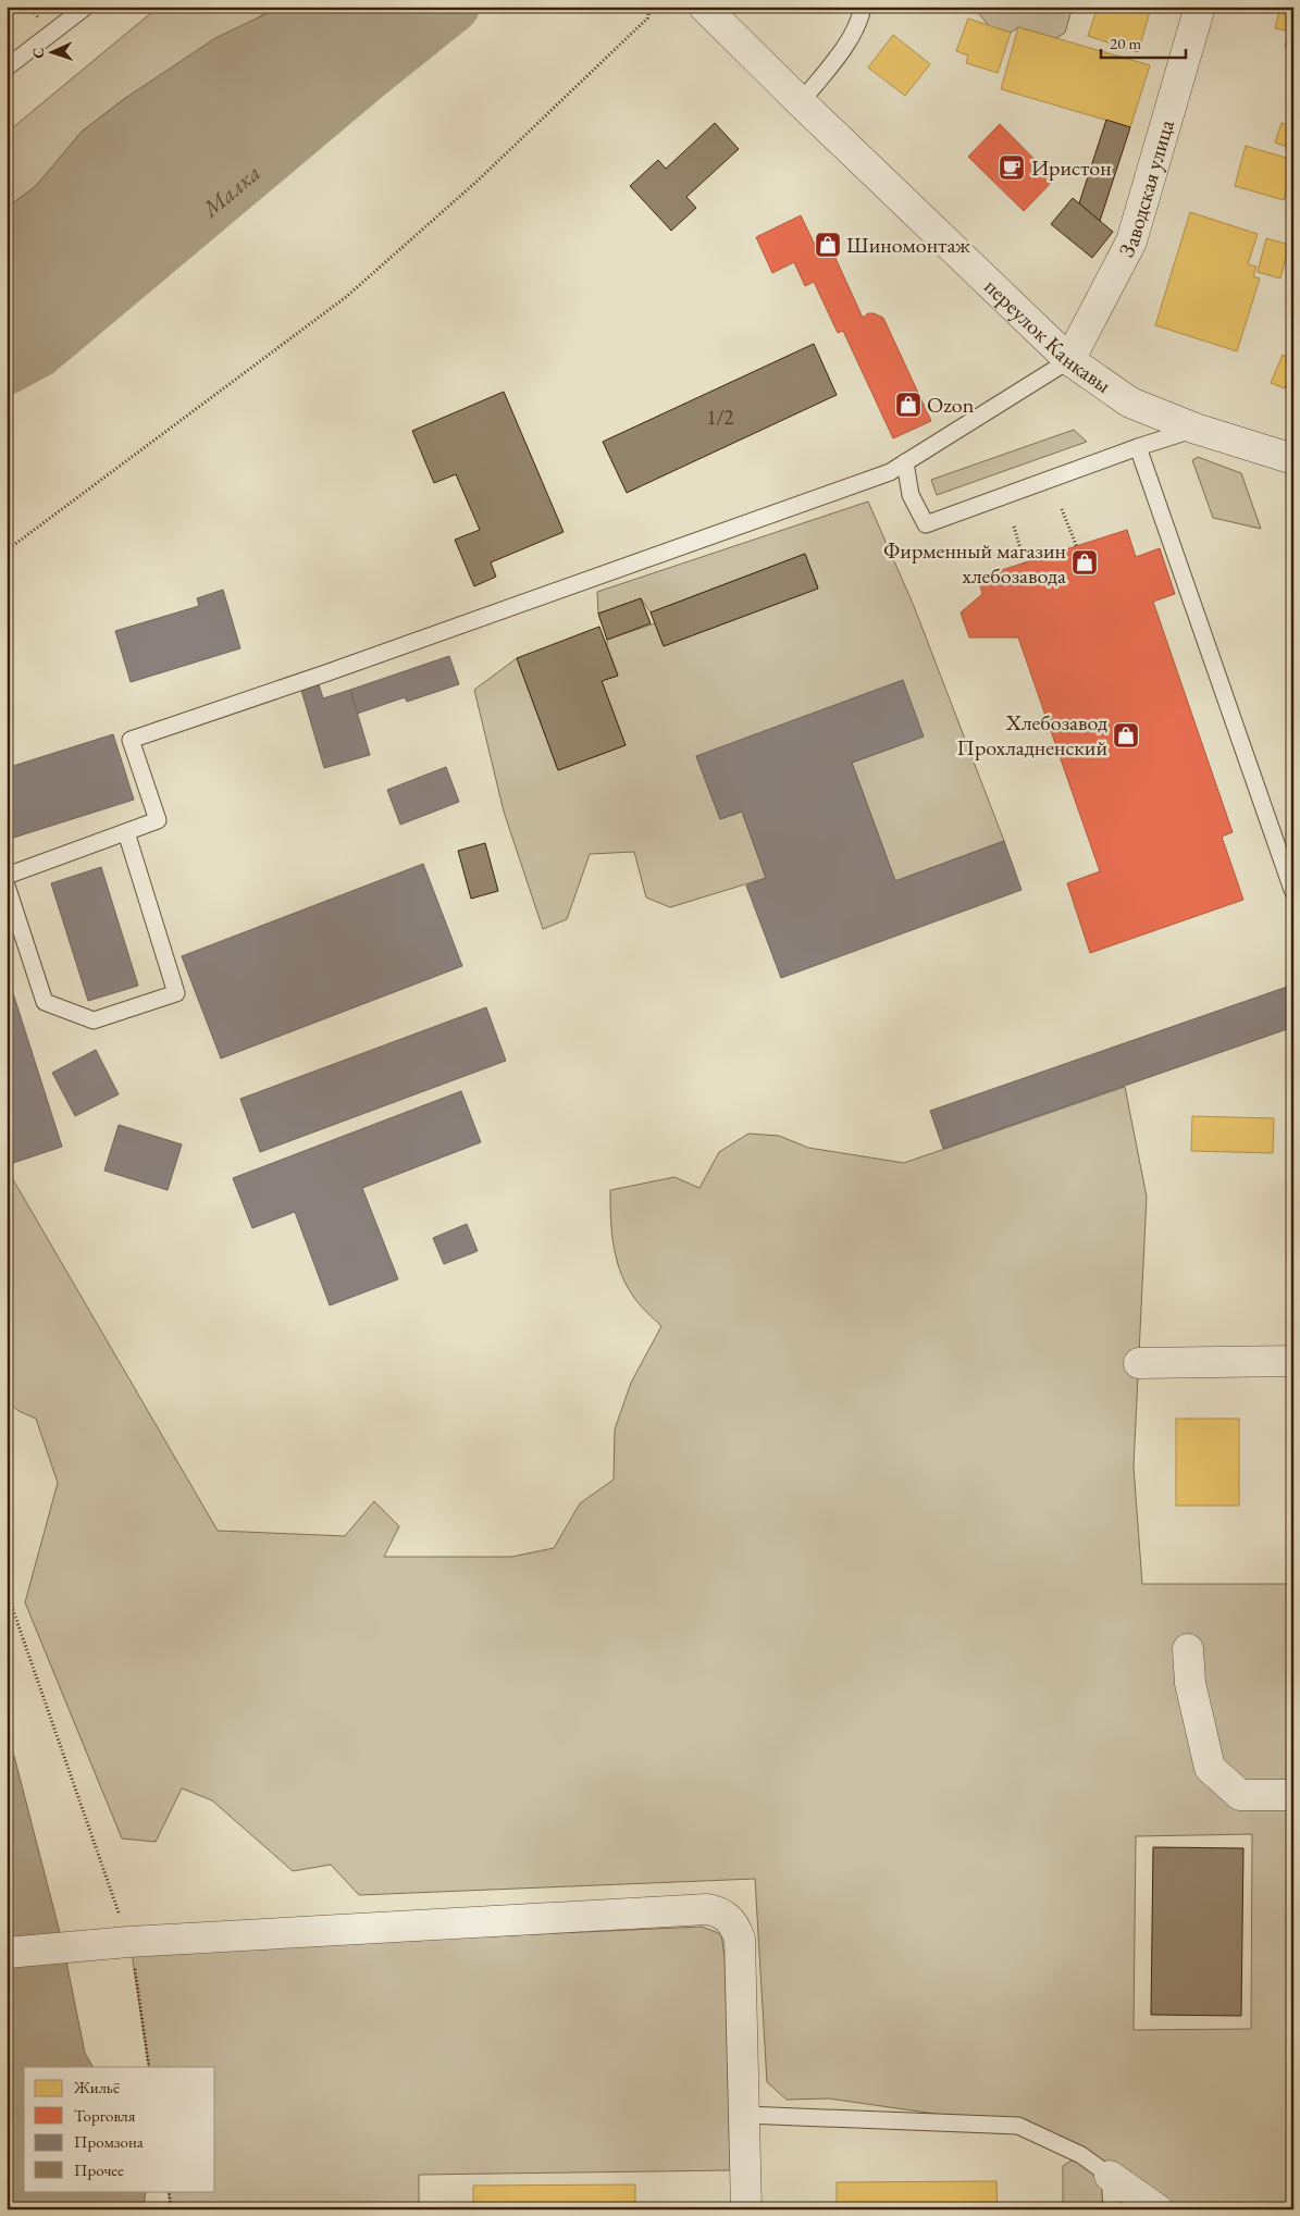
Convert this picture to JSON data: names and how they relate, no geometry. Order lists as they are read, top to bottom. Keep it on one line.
{"streets":{"street":["Заводская улица","переулок Канкавы"]},"crossings":[["Заводская улица","переулок Канкавы"]],"water":["Малка"],"places":{"cafe":["Иристон"],"shop":["Шиномонтаж","Ozon","Фирменный магазин хлебозавода","Хлебозавод Прохладненский"]},"house_numbers":["1/2"],"legend":["Жильё","Торговля","Промзона","Прочее"],"scale_bar":"20 m","north":"left"}
